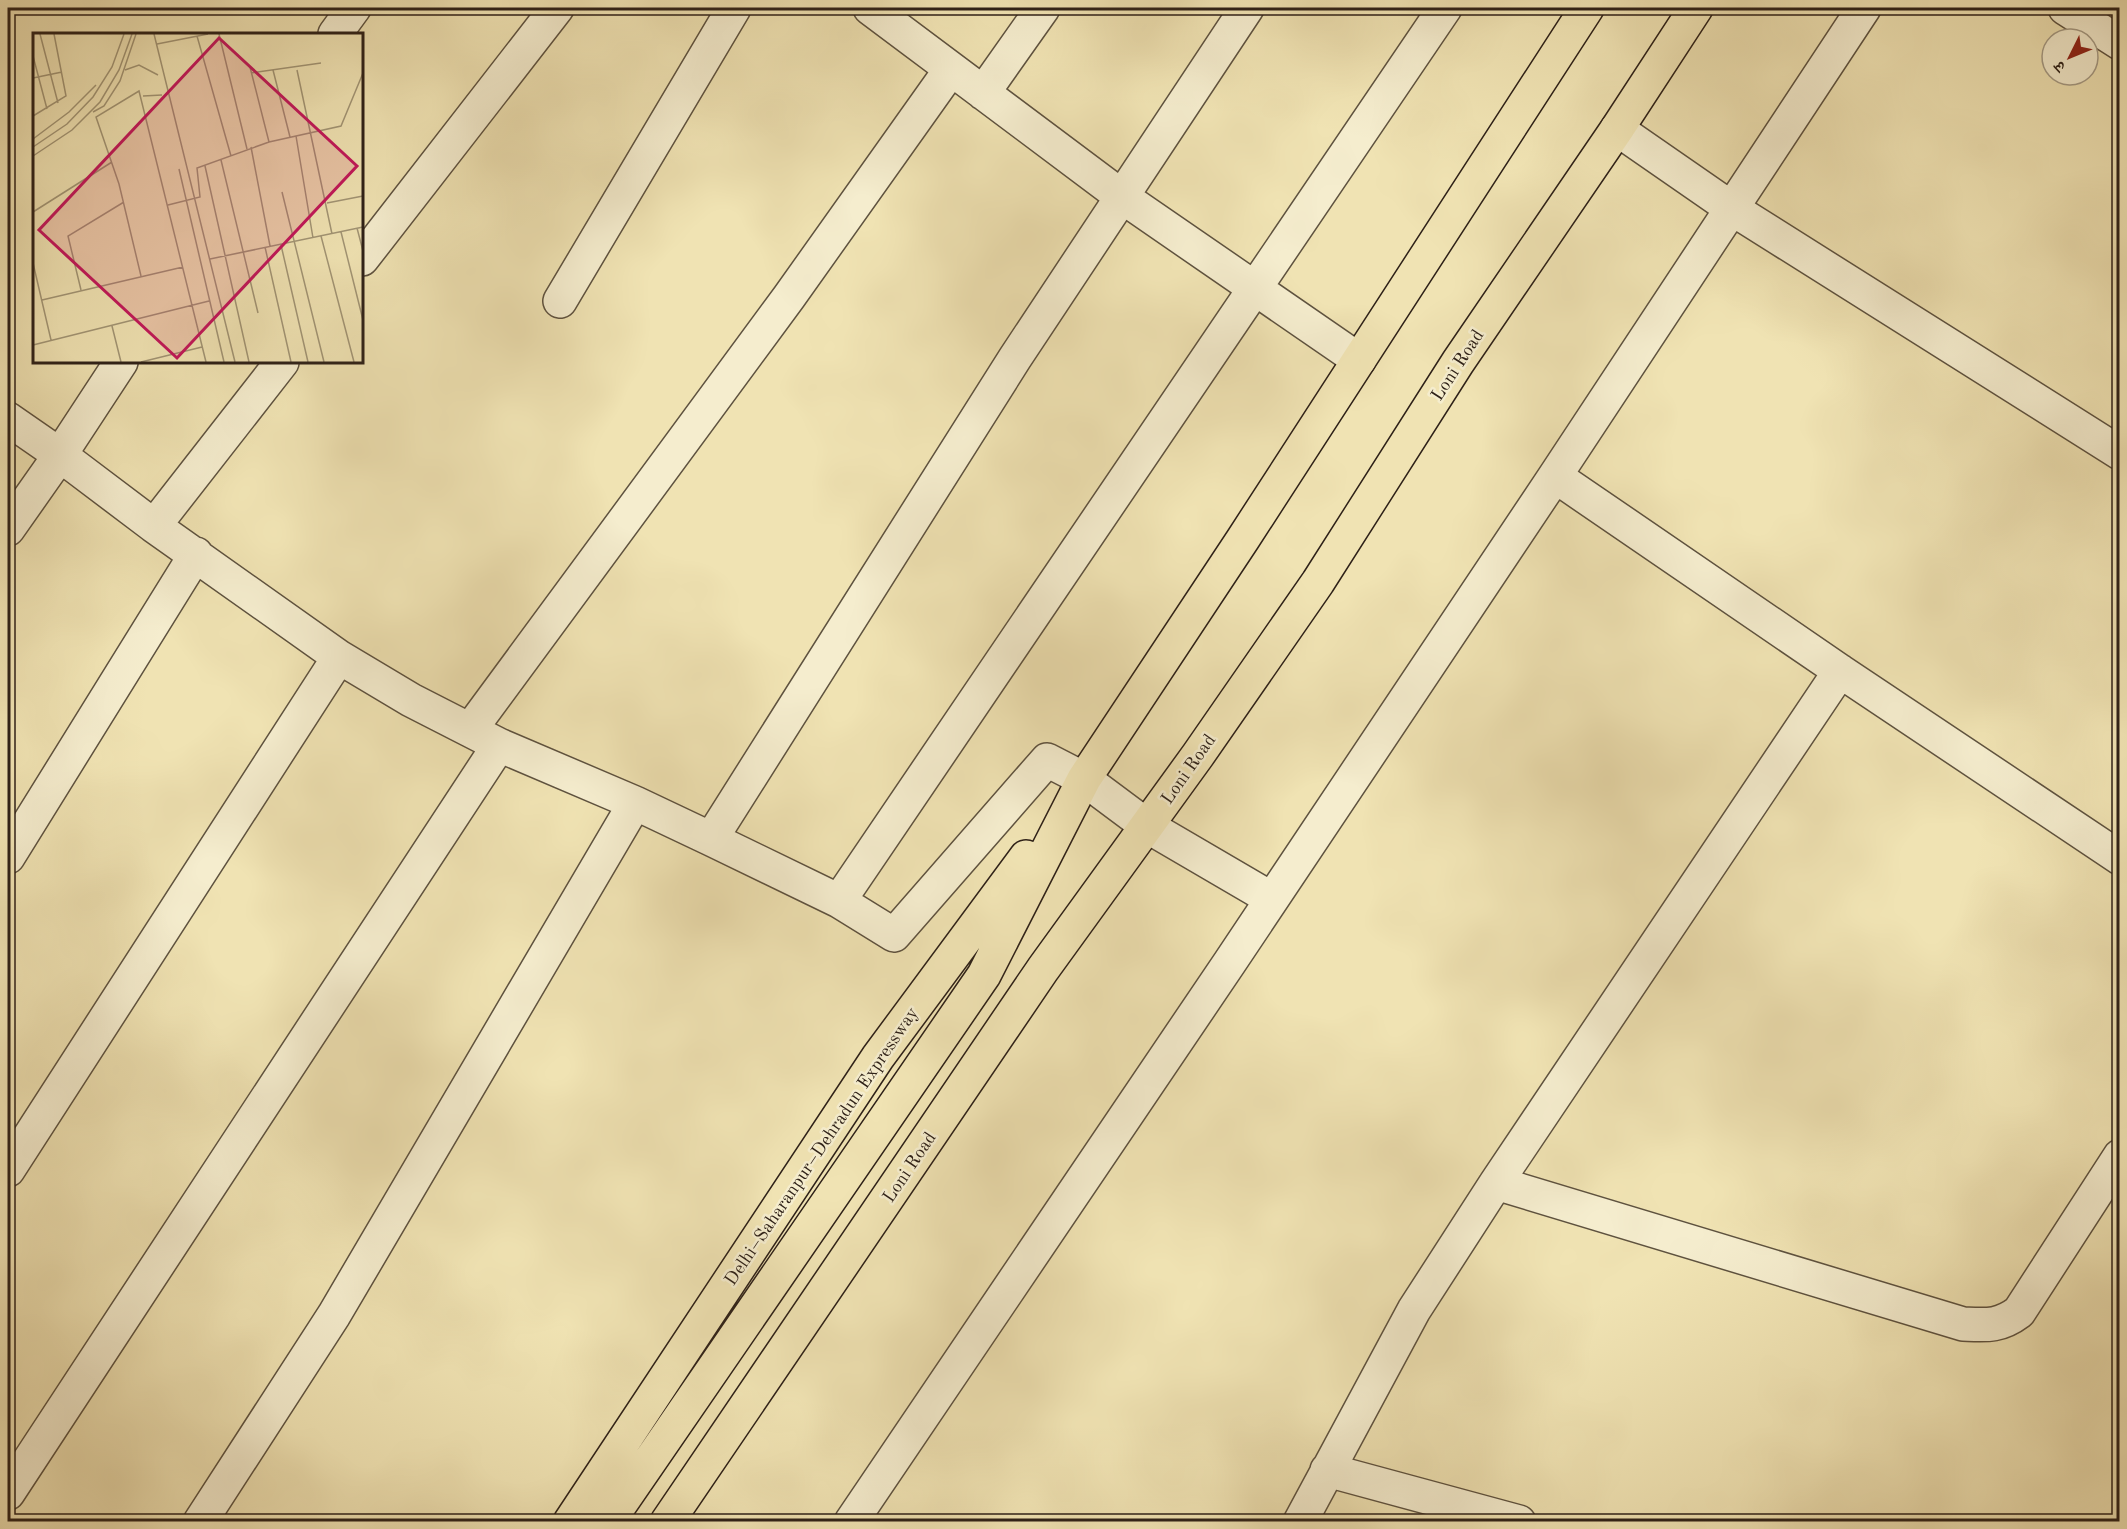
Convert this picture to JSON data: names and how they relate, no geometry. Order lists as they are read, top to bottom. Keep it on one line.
{"streets":{"highway":["Loni Road","Delhi–Saharanpur–Dehradun Expressway"]},"north":"bottom left"}
